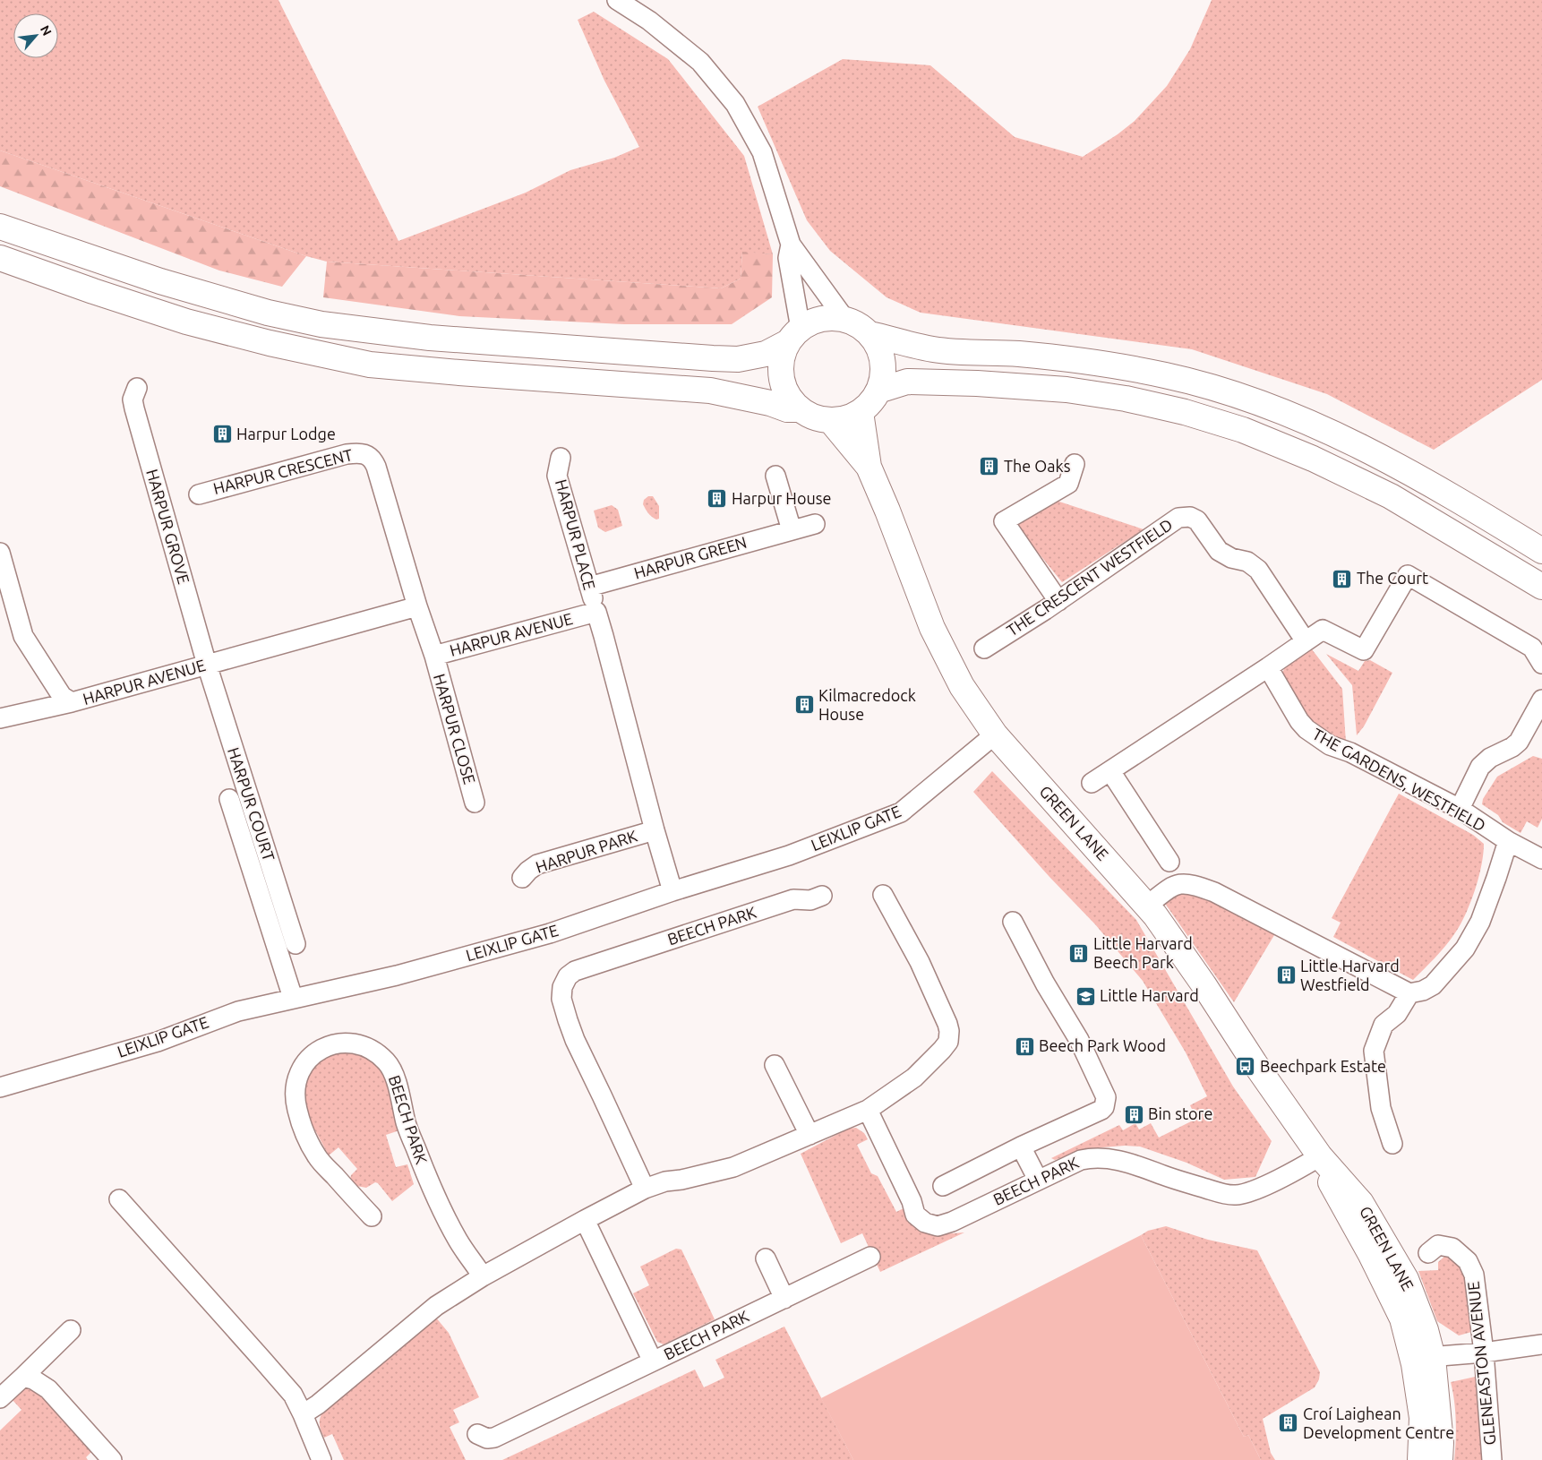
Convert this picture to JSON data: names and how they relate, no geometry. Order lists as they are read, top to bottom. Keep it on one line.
{"streets":{"main road":["GREEN LANE"],"street":["HARPUR CRESCENT","HARPUR GROVE","HARPUR PLACE","HARPUR GREEN","THE CRESCENT WESTFIELD","HARPUR AVENUE","HARPUR CLOSE","THE GARDENS, WESTFIELD","HARPUR COURT","LEIXLIP GATE","HARPUR PARK","BEECH PARK","GLENEASTON AVENUE"]},"crossings":[["HARPUR CRESCENT","HARPUR AVENUE"],["HARPUR GROVE","HARPUR AVENUE"],["HARPUR GROVE","HARPUR COURT"],["HARPUR PLACE","HARPUR GREEN"],["HARPUR PLACE","HARPUR AVENUE"],["HARPUR AVENUE","HARPUR CLOSE"],["HARPUR AVENUE","HARPUR COURT"],["GREEN LANE","LEIXLIP GATE"],["GREEN LANE","BEECH PARK"]],"places":{"building":["Harpur Lodge","The Oaks","Harpur House","The Court","Kilmacredock House","Little Harvard Beech Park","Little Harvard Westfield","Beech Park Wood","Bin store","Croí Laighean Development Centre"],"school or university":["Little Harvard"],"bus stop":["Beechpark Estate"]},"north":"top right"}
